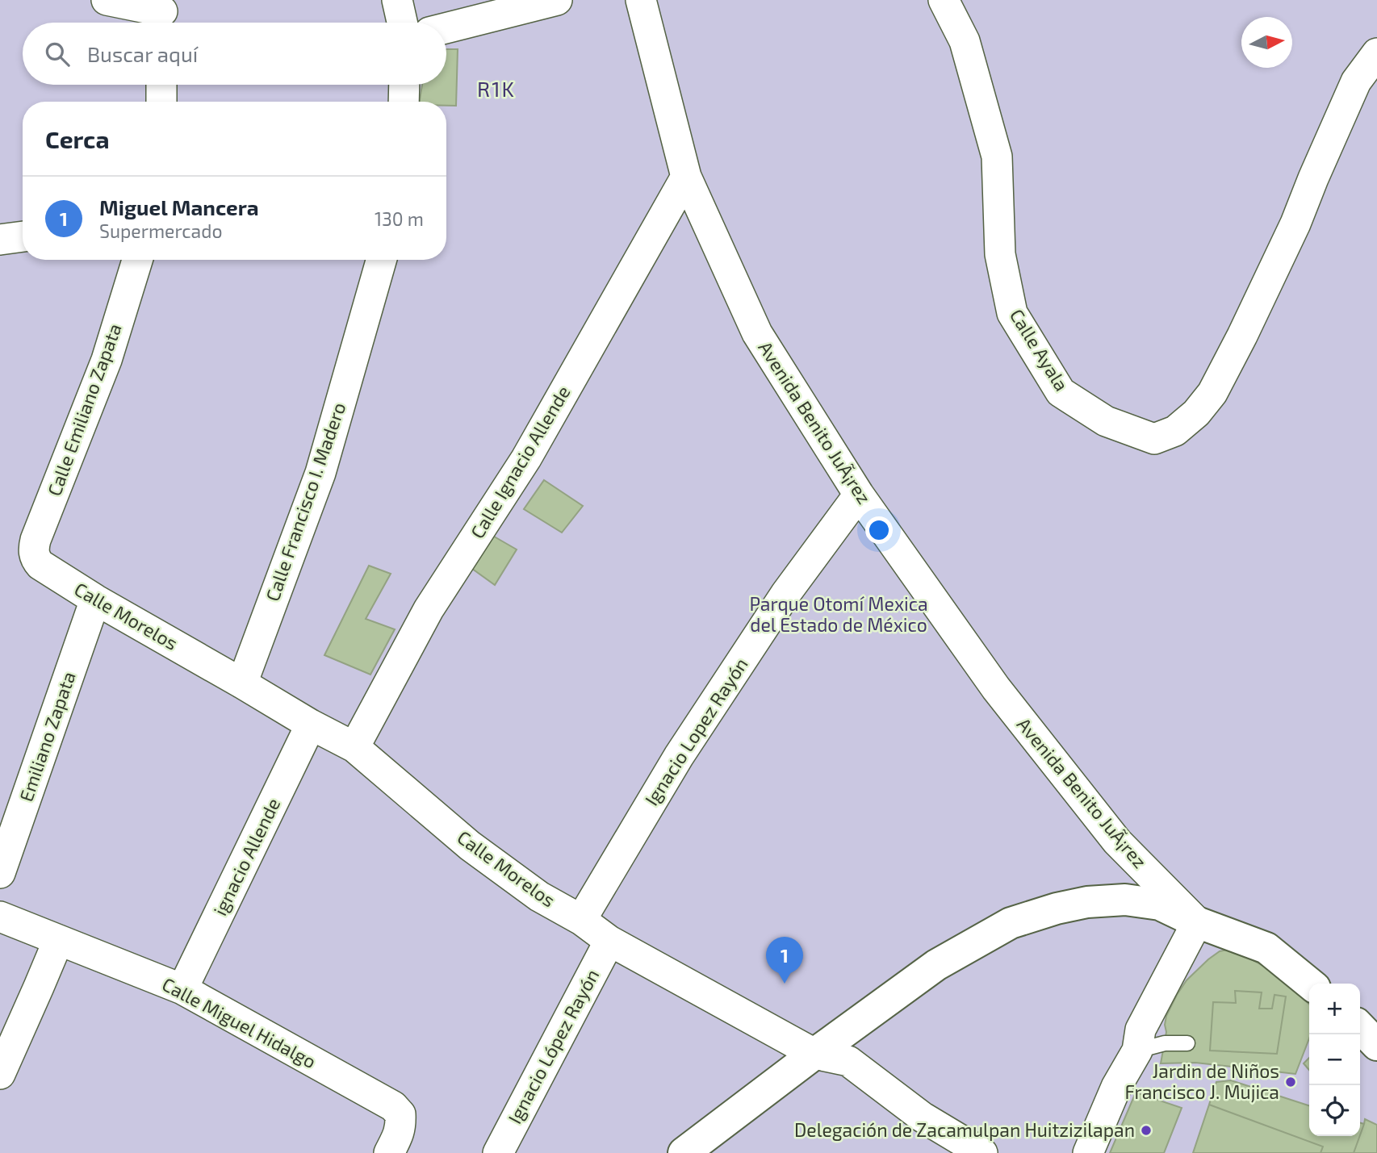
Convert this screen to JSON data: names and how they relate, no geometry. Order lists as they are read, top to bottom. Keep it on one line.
{"streets":{"street":["Calle Ayala","Calle Emiliano Zapata","Avenida Benito JuÃ¡rez","Calle Ignacio Allende","Calle Francisco I. Madero","Calle Morelos","Ignacio Lopez Rayón","Emiliano Zapata","ignacio Allende","Calle Miguel Hidalgo","Ignacio López Rayón"]},"crossings":[["Calle Emiliano Zapata","Calle Morelos"],["Avenida Benito JuÃ¡rez","Calle Ignacio Allende"],["Avenida Benito JuÃ¡rez","Ignacio Lopez Rayón"],["Calle Ignacio Allende","Calle Morelos"],["Calle Francisco I. Madero","Calle Morelos"],["Calle Morelos","Ignacio Lopez Rayón"],["Calle Morelos","Emiliano Zapata"],["Calle Morelos","ignacio Allende"],["Calle Morelos","Ignacio López Rayón"],["ignacio Allende","Calle Miguel Hidalgo"]],"districts":["R1K"],"parks":["Parque Otomí Mexica del Estado de México"],"places":["Jardin de Niños Francisco J. Mujica","Delegación de Zacamulpan Huitzizilapan"],"north":"right","page":{"search":"Buscar aquí","heading":"Cerca","list":[{"mark":"1","name":"Miguel Mancera","note":"Supermercado","value":"130 m"}],"pins":"1","map_buttons":["+","−"]}}
